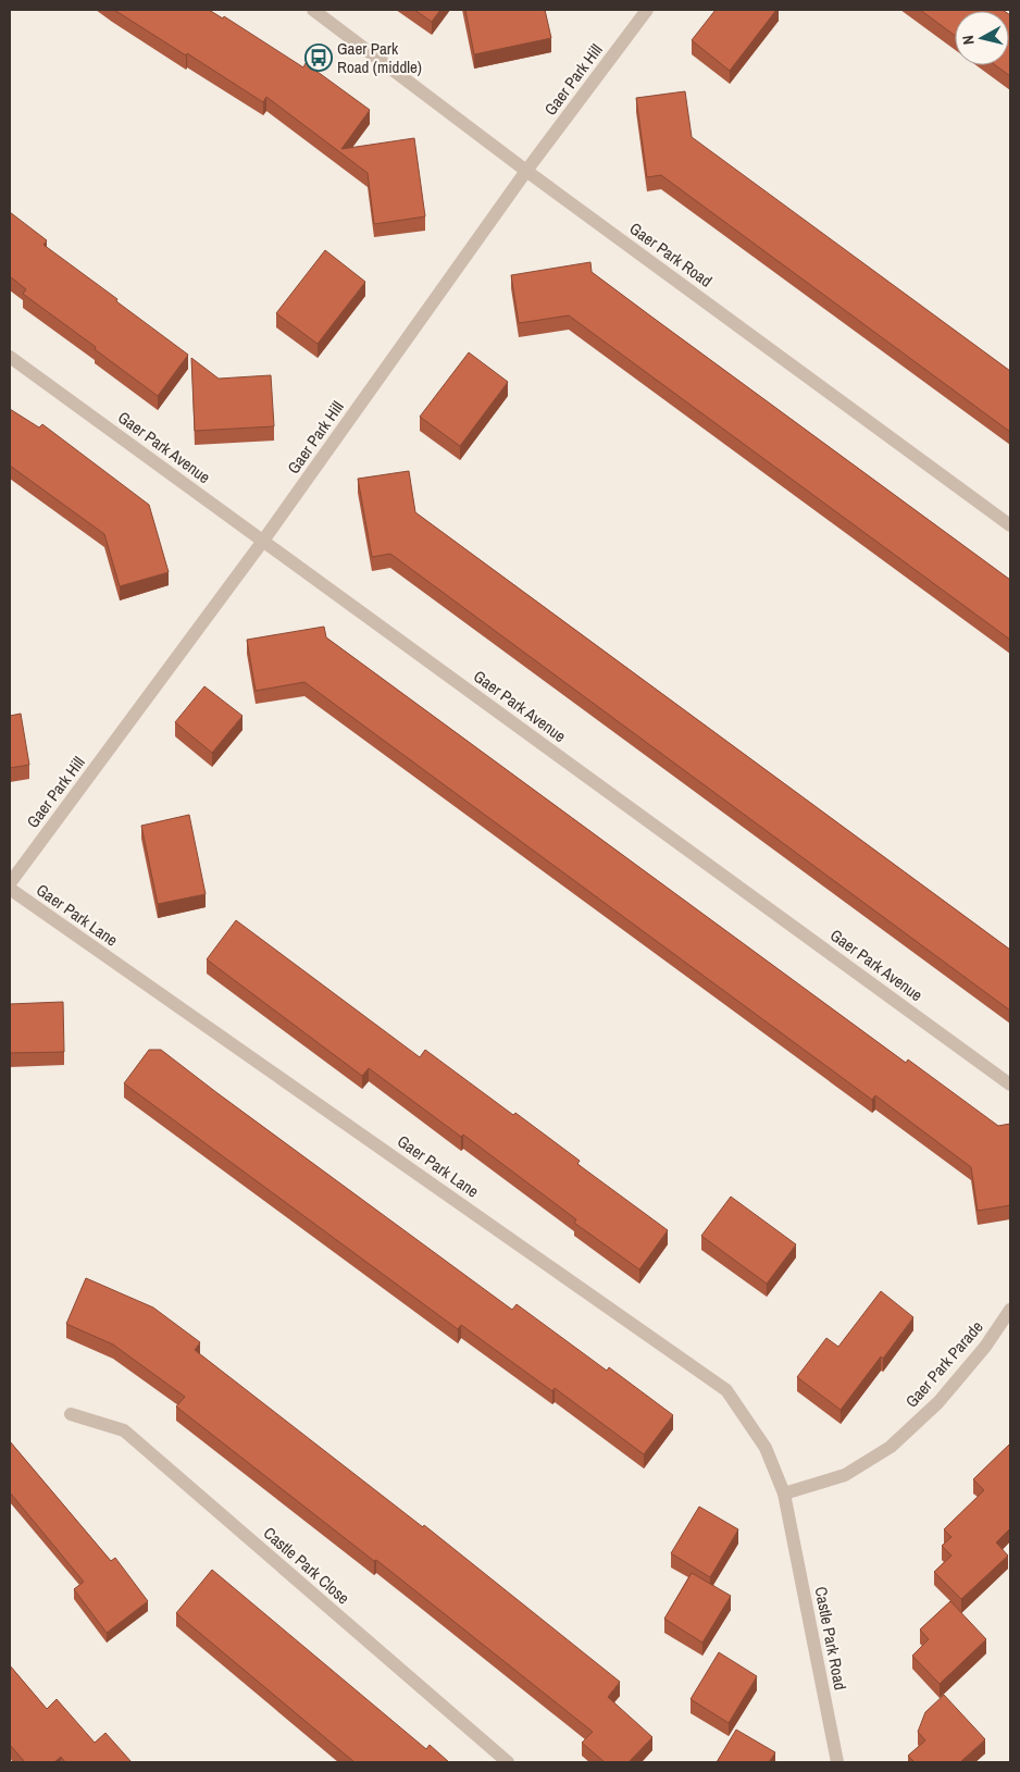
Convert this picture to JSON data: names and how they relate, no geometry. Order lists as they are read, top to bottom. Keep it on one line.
{"streets":{"street":["Gaer Park Hill","Gaer Park Road","Gaer Park Avenue","Gaer Park Lane","Gaer Park Parade","Castle Park Close","Castle Park Road"]},"crossings":[["Gaer Park Hill","Gaer Park Road"],["Gaer Park Hill","Gaer Park Avenue"],["Gaer Park Lane","Gaer Park Parade"],["Gaer Park Lane","Castle Park Road"]],"places":{"bus stop":["Gaer Park Road (middle)"]},"north":"left"}
